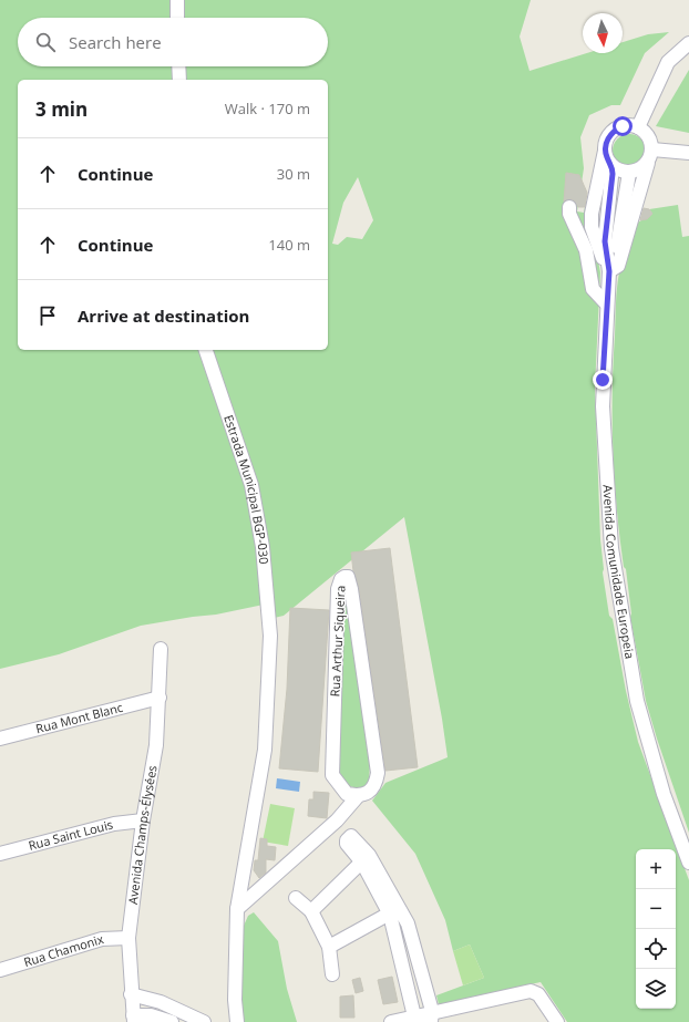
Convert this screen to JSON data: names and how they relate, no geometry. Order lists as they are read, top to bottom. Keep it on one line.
{"streets":{"street":["Estrada Municipal BGP-030","Avenida Comunidade Europeia","Rua Arthur Siqueira","Rua Mont Blanc","Rua Saint Louis","Avenida Champs-Élysées","Rua Chamonix"]},"crossings":[["Estrada Municipal BGP-030","Rua Arthur Siqueira"],["Rua Mont Blanc","Avenida Champs-Élysées"],["Rua Saint Louis","Avenida Champs-Élysées"],["Avenida Champs-Élysées","Rua Chamonix"]],"north":"bottom","page":{"search":"Search here","heading":["3 min","Walk · 170 m"],"list":[["Continue","30 m"],["Continue","140 m"],"Arrive at destination"],"map_buttons":["+","−"]}}
